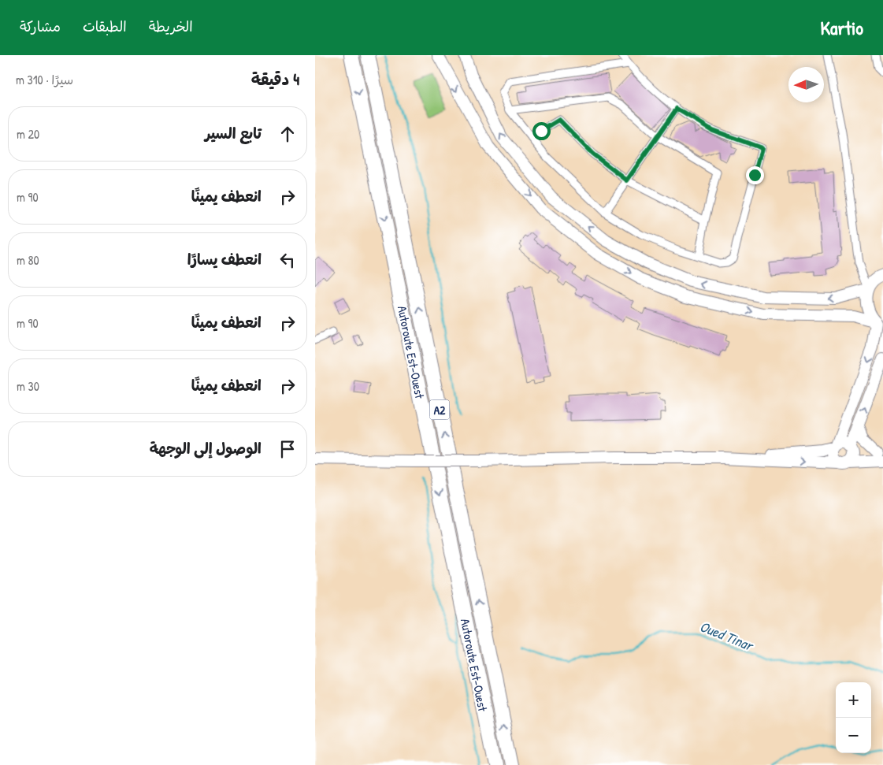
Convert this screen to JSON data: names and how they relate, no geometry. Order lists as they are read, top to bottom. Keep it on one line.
{"streets":{"highway":["Autoroute Est-Ouest","A2"]},"water":["Oued Tinar"],"north":"left","page":{"header":"Kartio","nav":["الخريطة","الطبقات","مشاركة"],"heading":["4 دقيقة","سيرًا · 310 m"],"list":[["تابع السير","20 m"],["انعطف يمينًا","90 m"],["انعطف يسارًا","80 m"],["انعطف يمينًا","90 m"],["انعطف يمينًا","30 m"],"الوصول إلى الوجهة"],"map_buttons":["+","−"]}}
